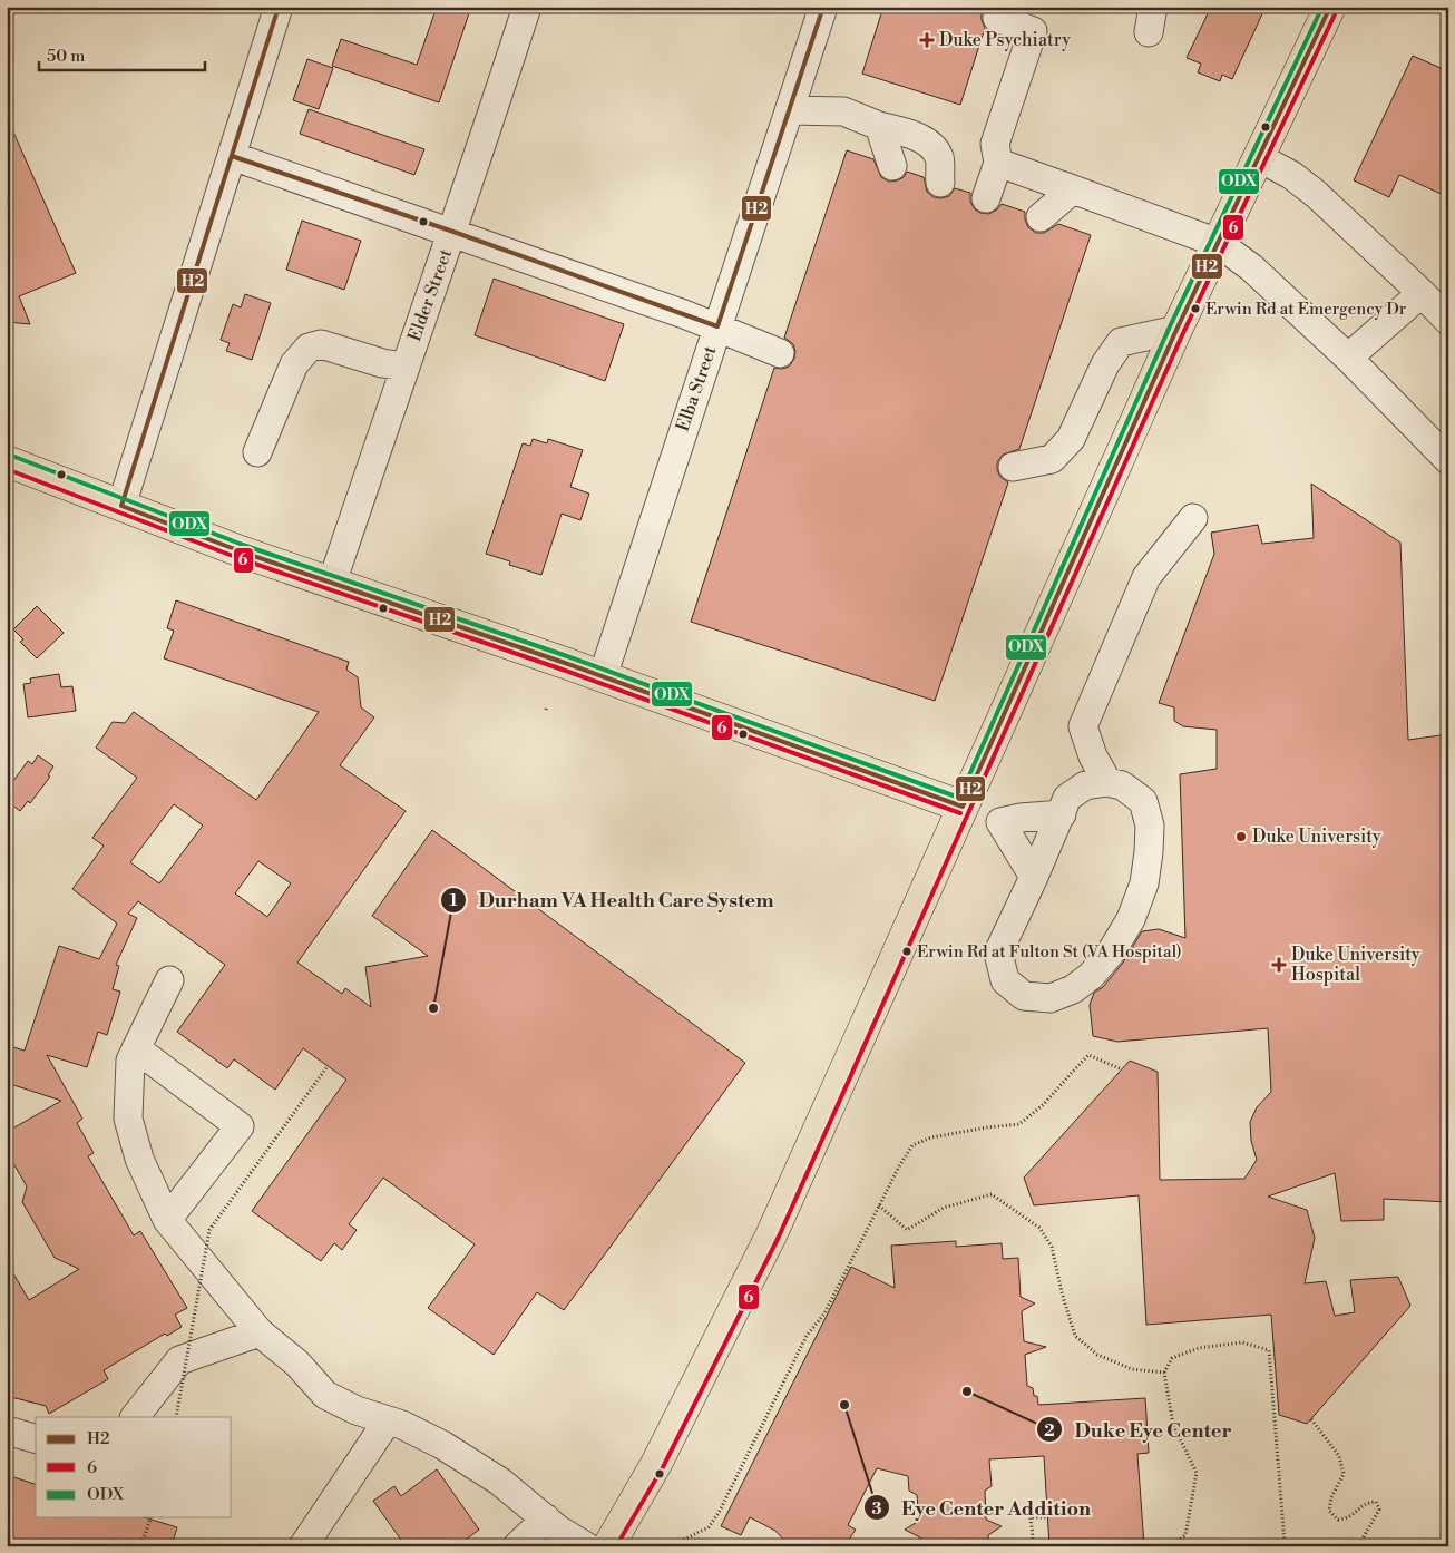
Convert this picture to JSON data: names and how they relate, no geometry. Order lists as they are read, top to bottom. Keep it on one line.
{"streets":{"street":["Elder Street","Elba Street"]},"places":{"health":["Duke Psychiatry","Duke University Hospital"],"other":["Erwin Rd at Emergency Dr","Duke University","Erwin Rd at Fulton St (VA Hospital)","Durham VA Health Care System","Duke Eye Center","Eye Center Addition"]},"lines":["transit line H2","transit line ODX","transit line 6"],"legend":["H2","6","ODX"],"scale_bar":"50 m"}
